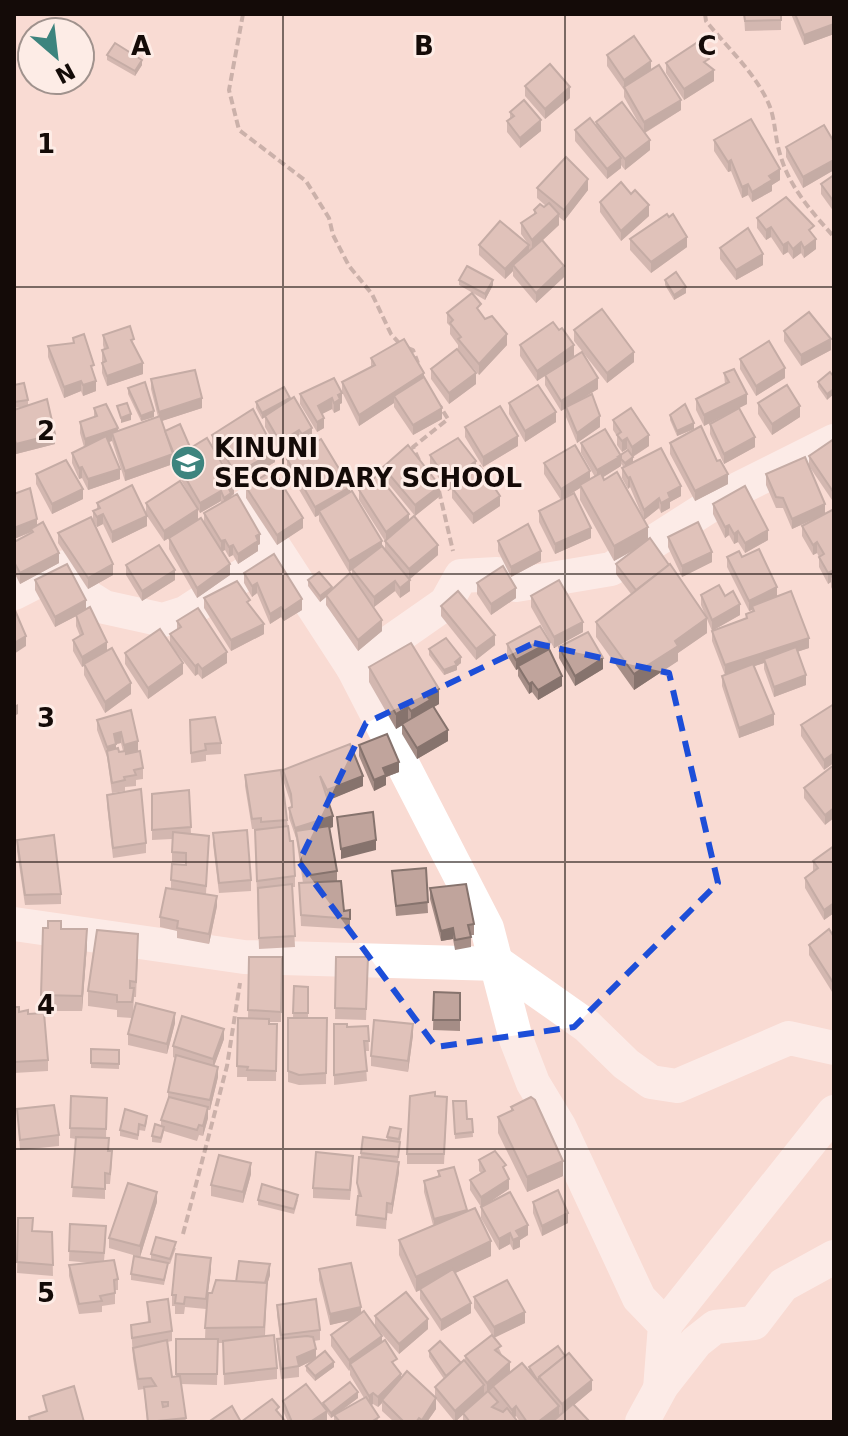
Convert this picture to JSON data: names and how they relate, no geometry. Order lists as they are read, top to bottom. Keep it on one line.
{"places":{"school or university":["KINUNI SECONDARY SCHOOL"]},"north":"bottom right","grid":{"columns":["A","B","C"],"rows":["1","2","3","4","5"]}}
